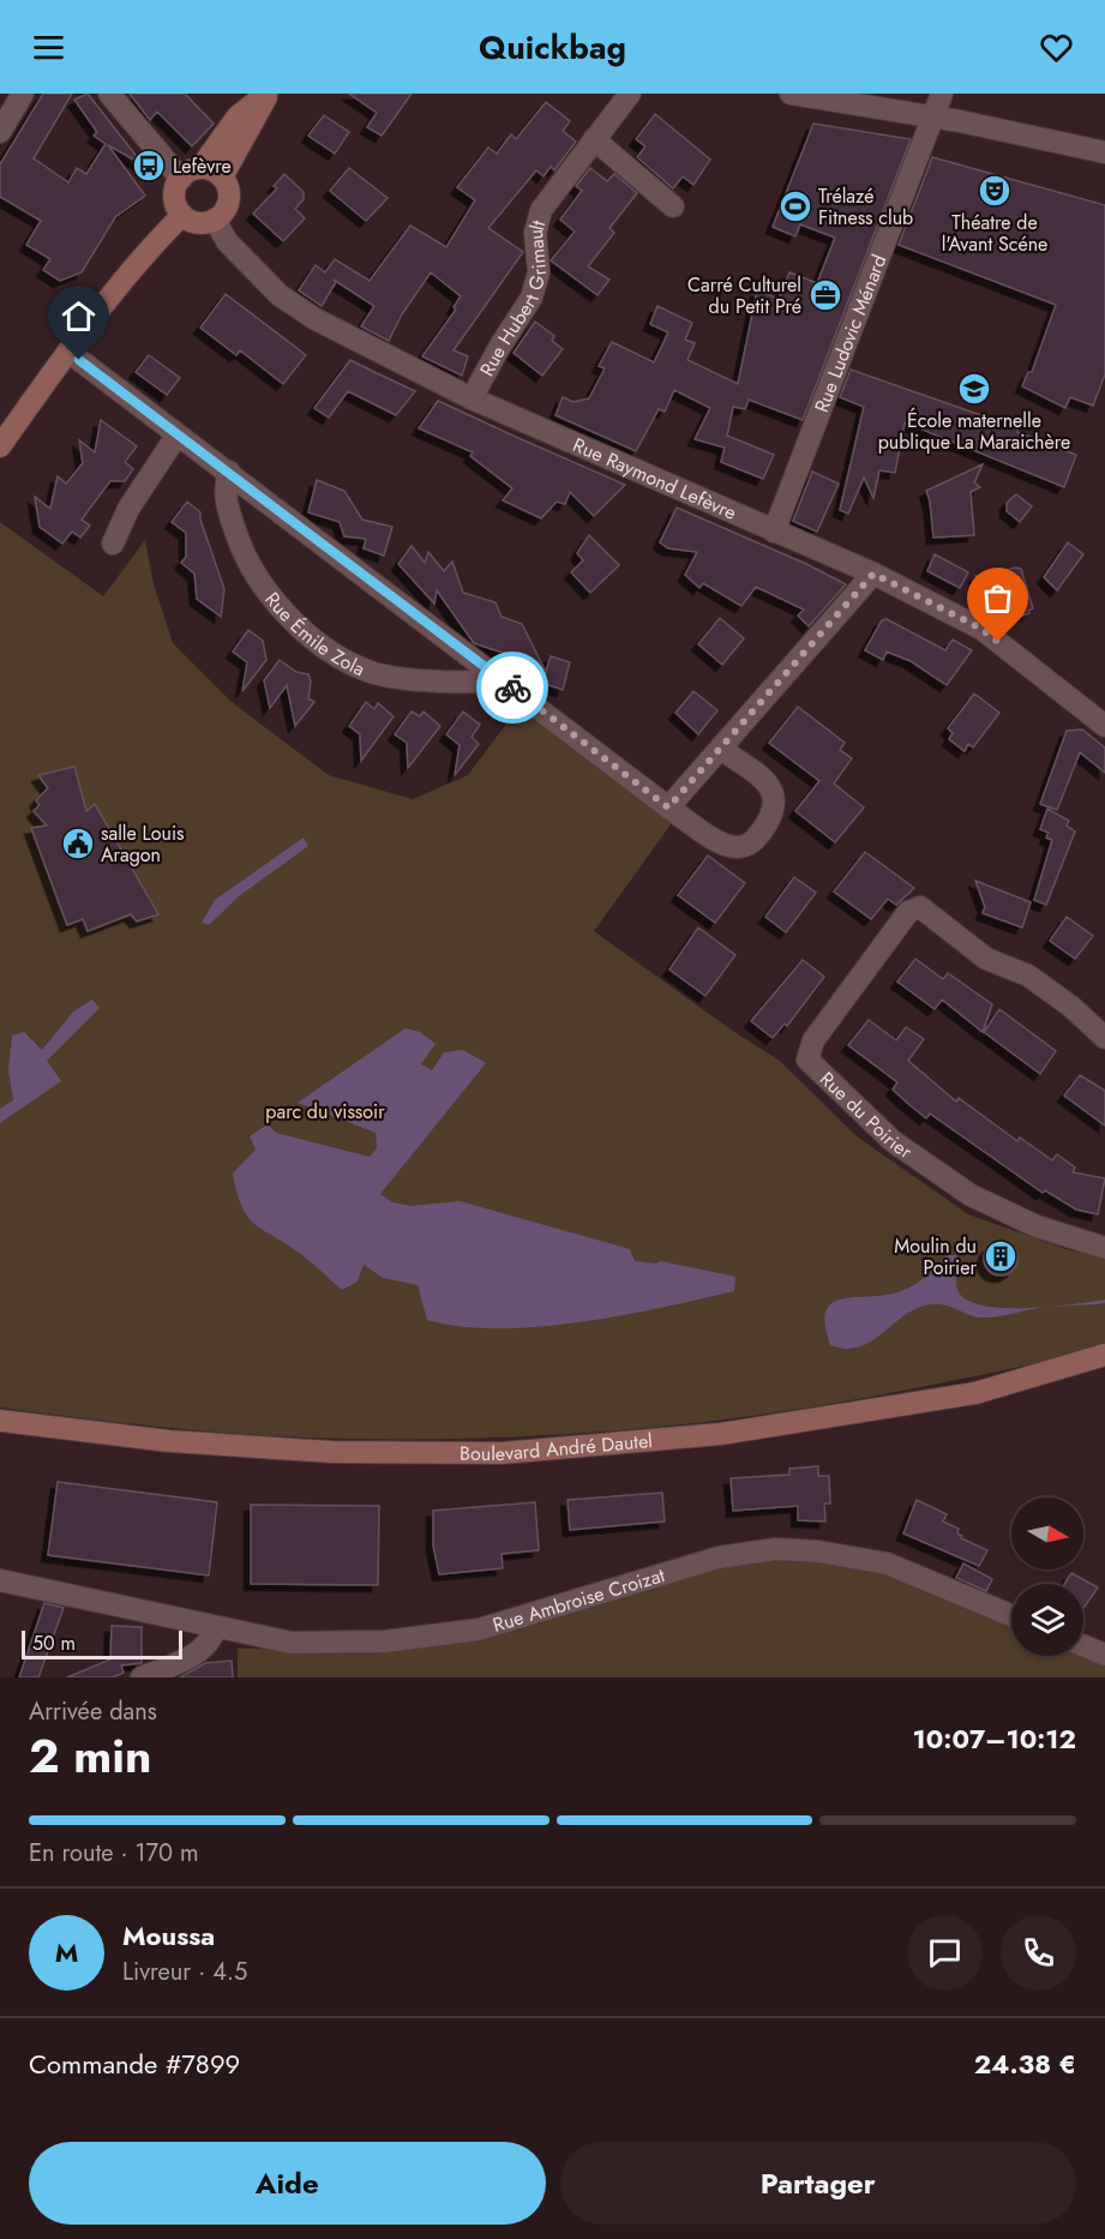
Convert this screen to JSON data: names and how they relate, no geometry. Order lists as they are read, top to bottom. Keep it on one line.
{"streets":{"main road":["Boulevard André Dautel"],"street":["Rue Hubert Grimault","Rue Ludovic Ménard","Rue Raymond Lefèvre","Rue Émile Zola","Rue du Poirier","Rue Ambroise Croizat"]},"crossings":[["Rue Hubert Grimault","Rue Raymond Lefèvre"],["Rue Ludovic Ménard","Rue Raymond Lefèvre"]],"parks":["parc du vissoir"],"places":{"bus stop":["Lefèvre"],"theatre":["Théatre de l'Avant Scéne"],"sports":["Trélazé Fitness club"],"office":["Carré Culturel du Petit Pré"],"school or university":["École maternelle publique La Maraichère"],"public building":["salle Louis Aragon"],"building":["Moulin du Poirier"]},"scale_bar":"50 m","north":"right","page":{"header":"Quickbag","scale":"50 m","heading":["2 min","Arrivée dans","10:07–10:12"],"panel":["Moussa","Livreur · 4.5","Commande #7899","24.38 €"],"bar":"En route · 170 m","round":"M","buttons":["Aide","Partager"]}}
